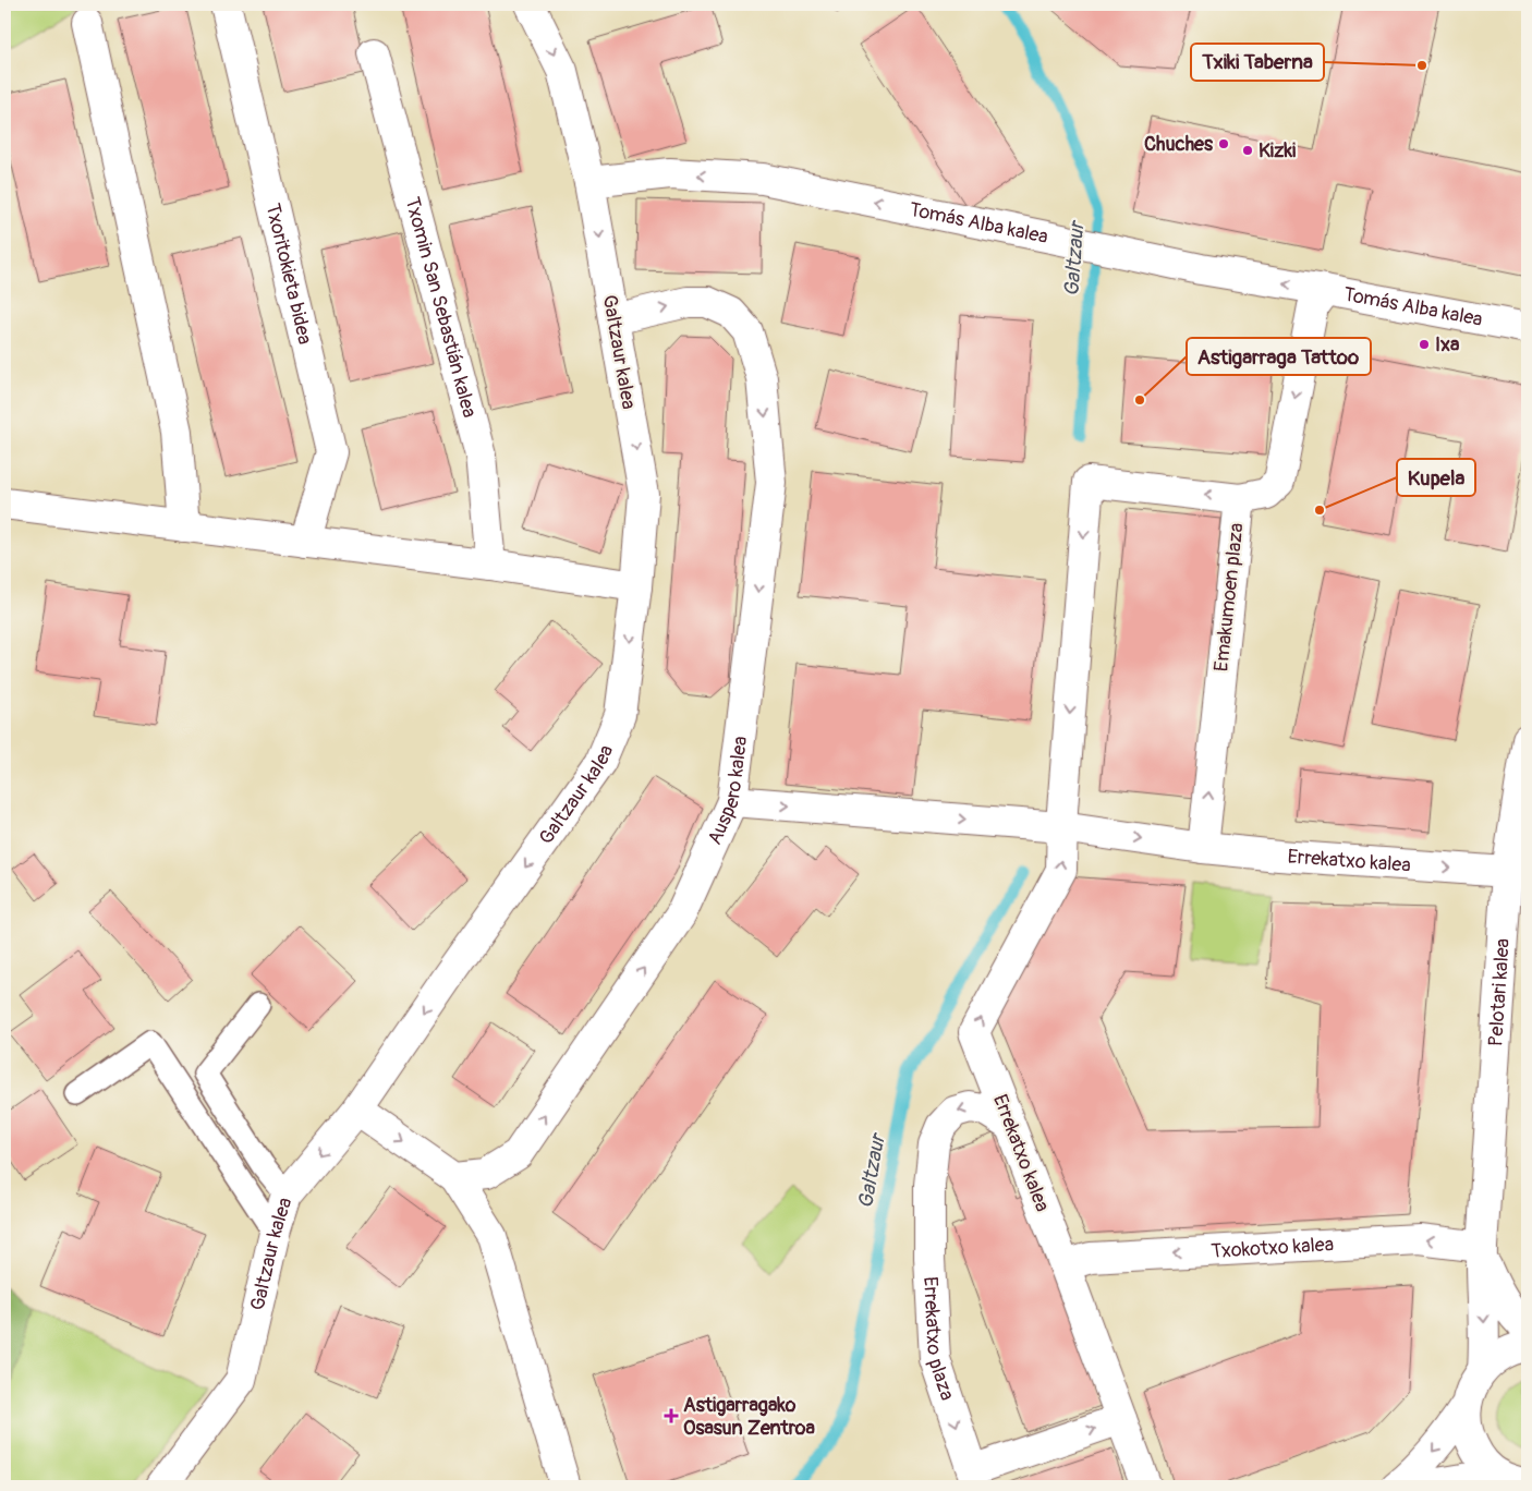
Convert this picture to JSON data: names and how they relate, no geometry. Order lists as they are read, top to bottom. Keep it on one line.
{"streets":{"street":["Tomás Alba kalea","Txoritokieta bidea","Txomin San Sebastián kalea","Galtzaur kalea","Emakumoen plaza","Auspero kalea","Errekatxo kalea","Pelotari kalea","Txokotxo kalea","Errekatxo plaza"]},"crossings":[["Tomás Alba kalea","Galtzaur kalea"],["Galtzaur kalea","Auspero kalea"],["Emakumoen plaza","Errekatxo kalea"],["Auspero kalea","Errekatxo kalea"],["Errekatxo kalea","Pelotari kalea"],["Errekatxo kalea","Txokotxo kalea"],["Errekatxo kalea","Errekatxo plaza"],["Pelotari kalea","Txokotxo kalea"]],"one_way":["Tomás Alba kalea","Galtzaur kalea","Txokotxo kalea"],"water":["Galtzaur"],"places":{"other":["Txiki Taberna","Chuches","Kizki","Ixa","Astigarraga Tattoo","Kupela"],"health":["Astigarragako Osasun Zentroa"]}}
